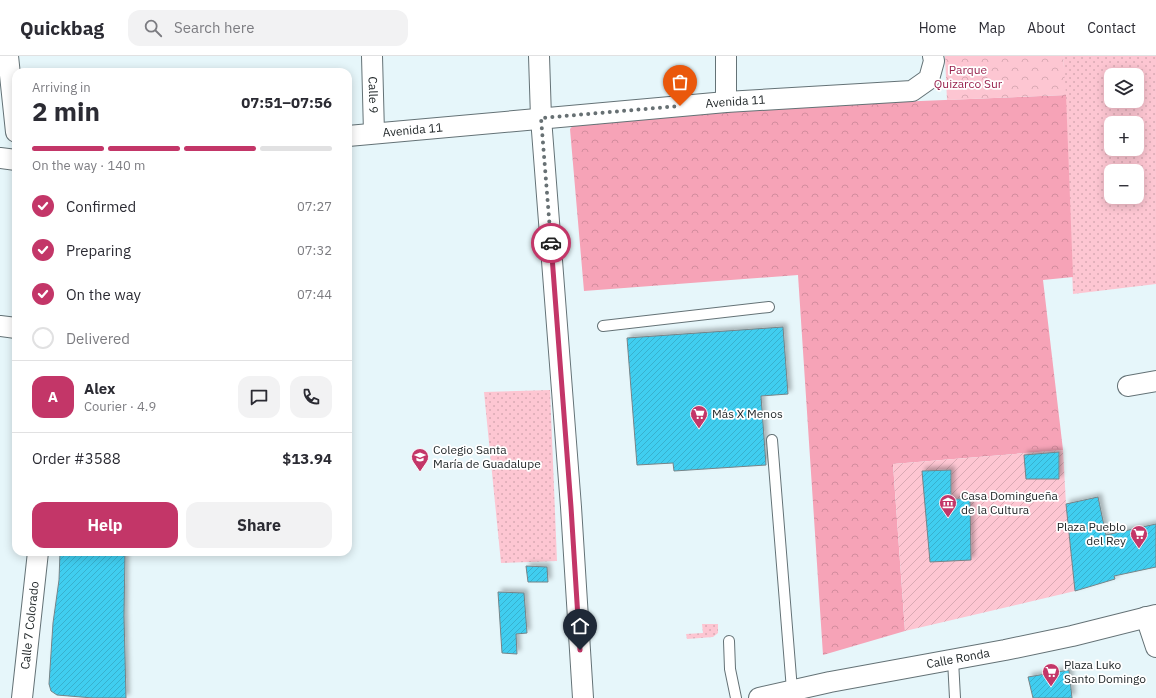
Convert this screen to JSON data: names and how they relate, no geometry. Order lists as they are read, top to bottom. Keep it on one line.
{"streets":{"street":["Calle 9","Avenida 11","Calle 7 Colorado","Calle Ronda"]},"crossings":[["Calle 9","Avenida 11"]],"parks":["Parque Quizarco Sur"],"places":{"supermarket":["Más X Menos","Plaza Pueblo del Rey","Plaza Luko Santo Domingo"],"school or university":["Colegio Santa María de Guadalupe"],"museum":["Casa Domingueña de la Cultura"]},"page":{"header":"Quickbag","search":"Search here","nav":["Home","Map","About","Contact"],"map_buttons":["+","−"],"heading":["2 min","Arriving in","07:51–07:56"],"panel":["Alex","Courier · 4.9","Order #3588","$13.94"],"bar":"On the way · 140 m","list":[["Confirmed","07:27"],["Preparing","07:32"],["On the way","07:44"],"Delivered"],"round":"A","buttons":["Help","Share"]}}
